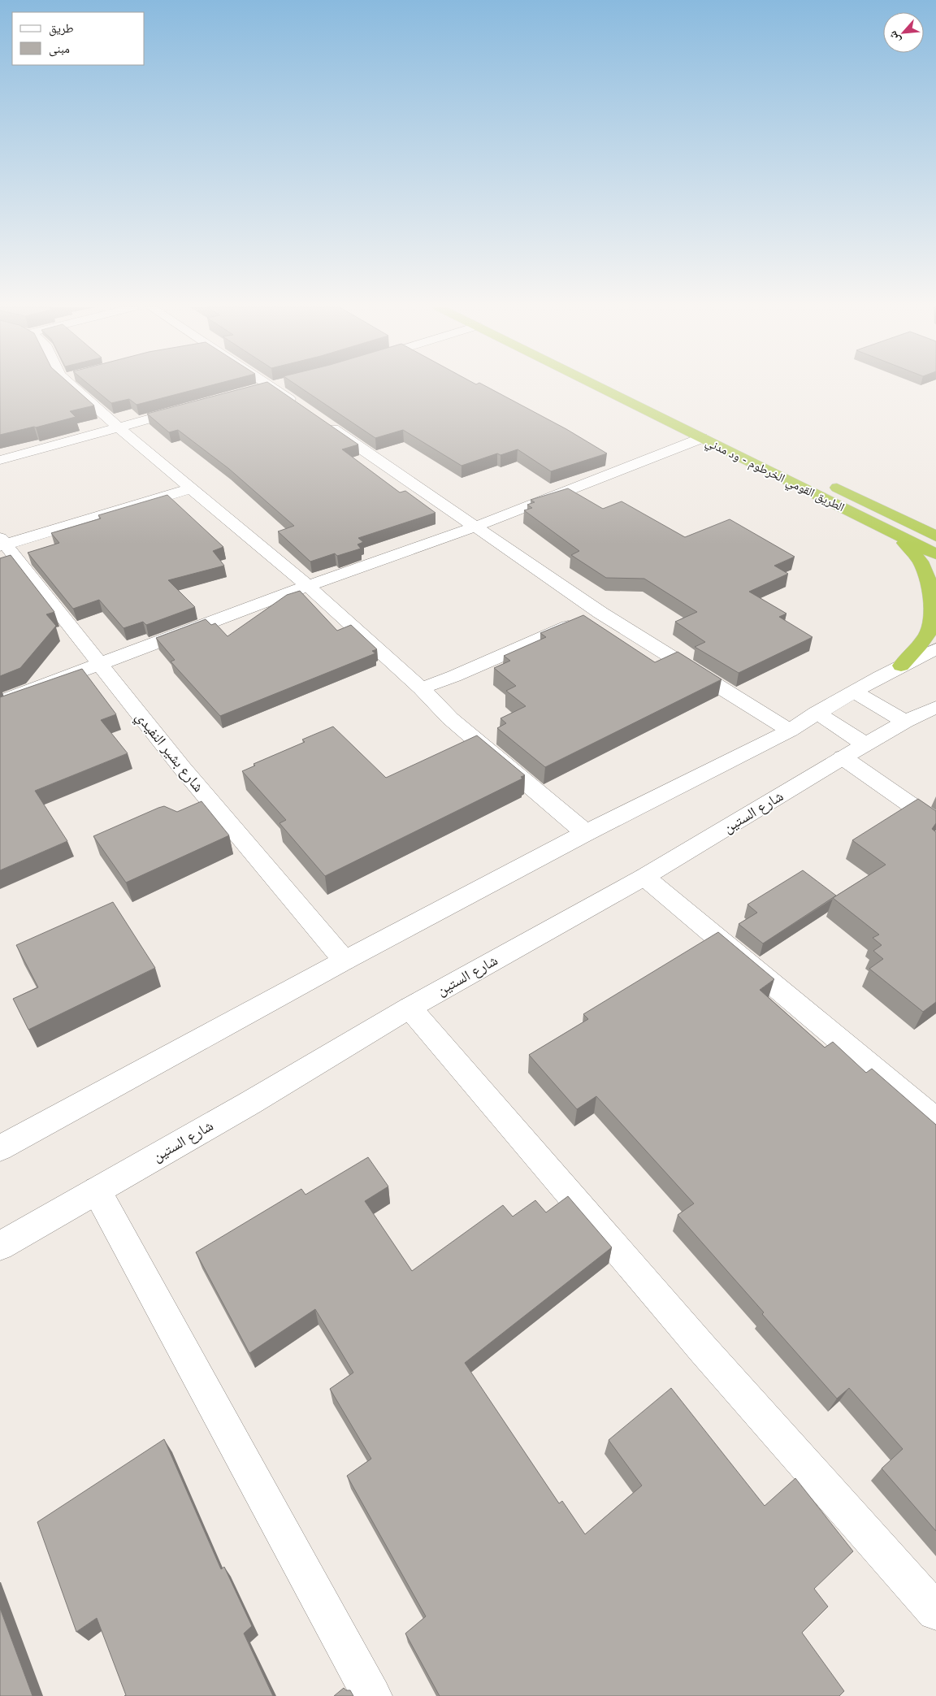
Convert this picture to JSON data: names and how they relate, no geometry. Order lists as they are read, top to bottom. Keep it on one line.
{"streets":{"highway":["الطريق القومي الخرطوم - ود مدني"],"street":["شارع بشير النفيدي","شارع الستين"]},"legend":["طريق","مبنى"],"north":"bottom left"}
